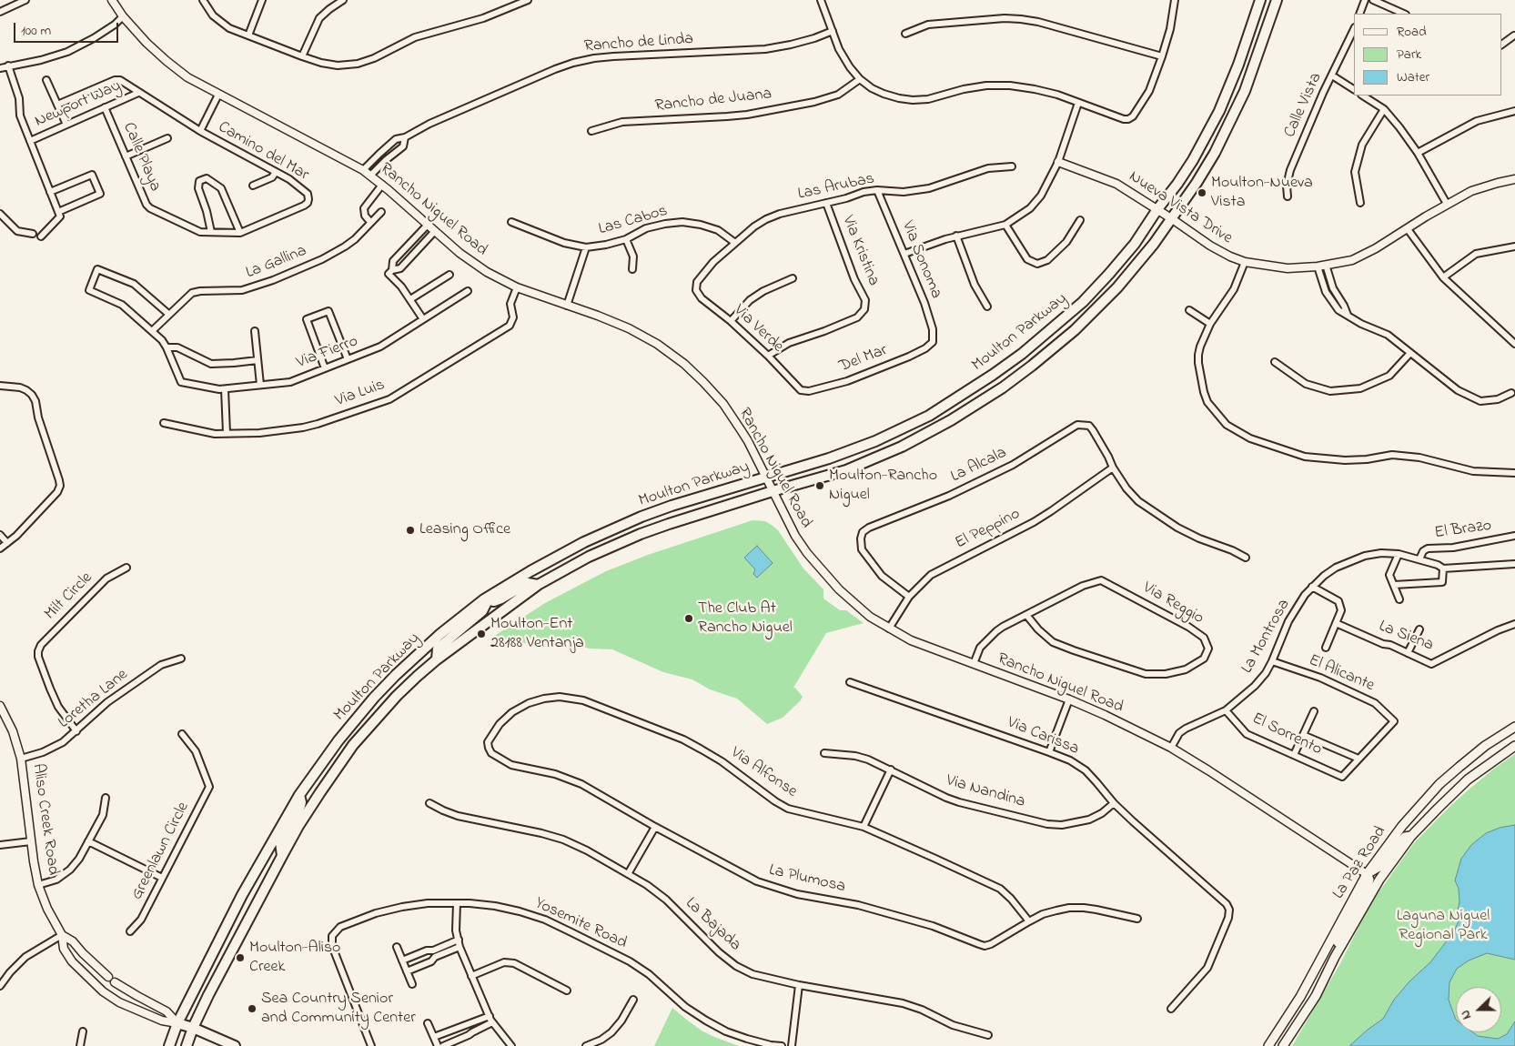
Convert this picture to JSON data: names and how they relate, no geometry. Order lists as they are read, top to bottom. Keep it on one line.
{"streets":{"main road":["Moulton Parkway","Aliso Creek Road","La Paz Road"],"street":["Rancho de Linda","Rancho de Juana","Newport Way","Calle Vista","Camino del Mar","Calle Playa","Las Arubas","Nueva Vista Drive","Rancho Niguel Road","Las Cabos","Via Kristina","Via Sonoma","La Gallina","Via Verde","Via Fierro","Del Mar","Via Luis","La Alcala","El Peppino","El Brazo","Milt Circle","Via Reggio","La Montrosa","La Siena","El Alicante","Loretha Lane","El Sorrento","Via Carissa","Via Alfonse","Via Nandina","Greenlawn Circle","La Plumosa","Yosemite Road","La Bajada"]},"crossings":[["Rancho de Linda","Rancho Niguel Road"],["Newport Way","Camino del Mar"],["Newport Way","Calle Playa"],["Camino del Mar","Calle Playa"],["Camino del Mar","Rancho Niguel Road"],["Las Arubas","Las Cabos"],["Las Arubas","Via Kristina"],["Las Arubas","Via Sonoma"],["Las Arubas","Via Verde"],["Nueva Vista Drive","Moulton Parkway"],["Rancho Niguel Road","Moulton Parkway"],["Rancho Niguel Road","Via Luis"],["Rancho Niguel Road","El Peppino"],["Rancho Niguel Road","Via Reggio"],["Rancho Niguel Road","La Montrosa"],["Rancho Niguel Road","La Paz Road"],["Via Kristina","Via Verde"],["Via Sonoma","Del Mar"],["Via Verde","Del Mar"],["Moulton Parkway","Aliso Creek Road"],["La Alcala","El Peppino"],["El Brazo","La Montrosa"],["Milt Circle","Loretha Lane"],["La Montrosa","El Alicante"],["La Montrosa","El Sorrento"],["El Alicante","El Sorrento"],["Loretha Lane","Aliso Creek Road"],["Via Carissa","Via Nandina"],["Via Alfonse","La Plumosa"]],"parks":["Laguna Niguel Regional Park"],"places":["Moulton-Nueva Vista","Moulton-Rancho Niguel","Leasing Office","The Club At Rancho Niguel","Moulton-Ent 28188 Ventanja","Moulton-Aliso Creek","Sea Country Senior and Community Center"],"legend":["Road","Park","Water"],"scale_bar":"100 m","north":"left"}
